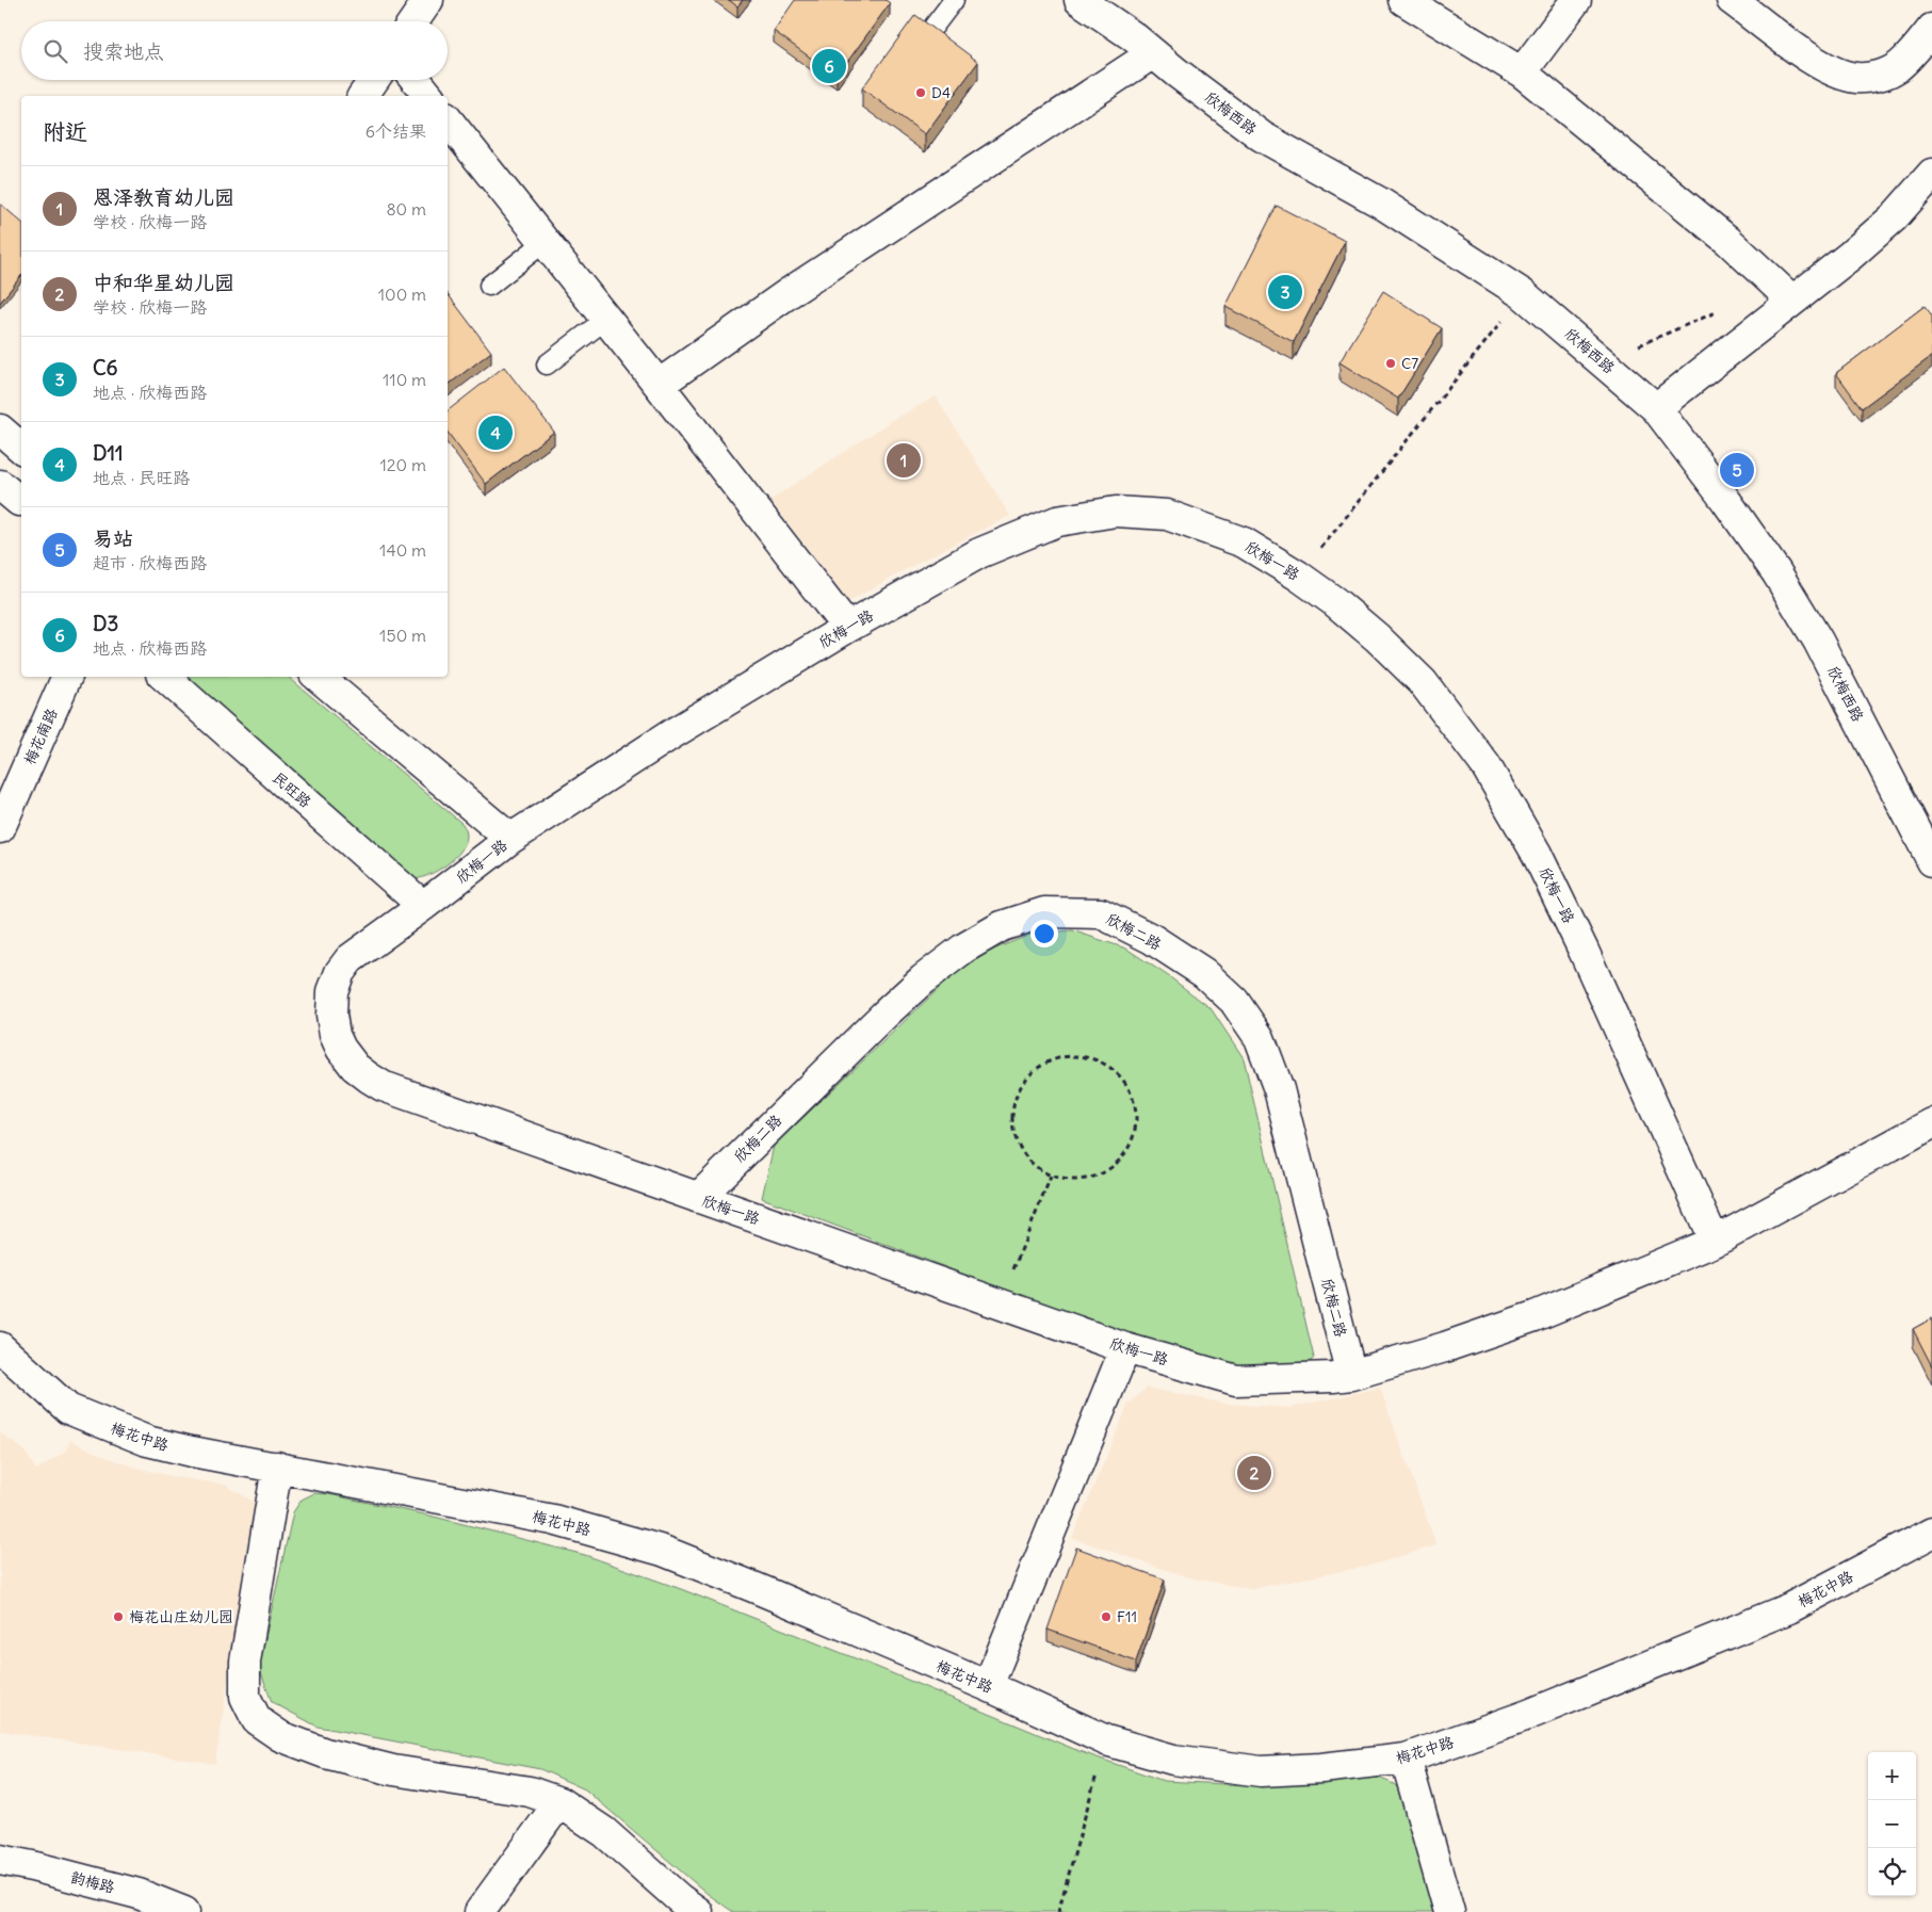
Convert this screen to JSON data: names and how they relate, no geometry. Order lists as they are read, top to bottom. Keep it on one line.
{"streets":{"street":["欣梅西路","欣梅一路","梅花南路","民旺路","欣梅二路","梅花中路","韵梅路"]},"crossings":[["欣梅一路","民旺路"],["欣梅一路","欣梅二路"]],"places":["D4","C7","梅花山庄幼儿园","F11"],"page":{"search":"搜索地点","pins":["6","3","4","1","5","2"],"heading":["附近","6个结果"],"list":[{"mark":"1","name":"恩泽教育幼儿园","note":"学校 · 欣梅一路","value":"80 m"},{"mark":"2","name":"中和华星幼儿园","note":"学校 · 欣梅一路","value":"100 m"},{"mark":"3","name":"C6","note":"地点 · 欣梅西路","value":"110 m"},{"mark":"4","name":"D11","note":"地点 · 民旺路","value":"120 m"},{"mark":"5","name":"易站","note":"超市 · 欣梅西路","value":"140 m"},{"mark":"6","name":"D3","note":"地点 · 欣梅西路","value":"150 m"}],"map_buttons":["+","−"]}}
